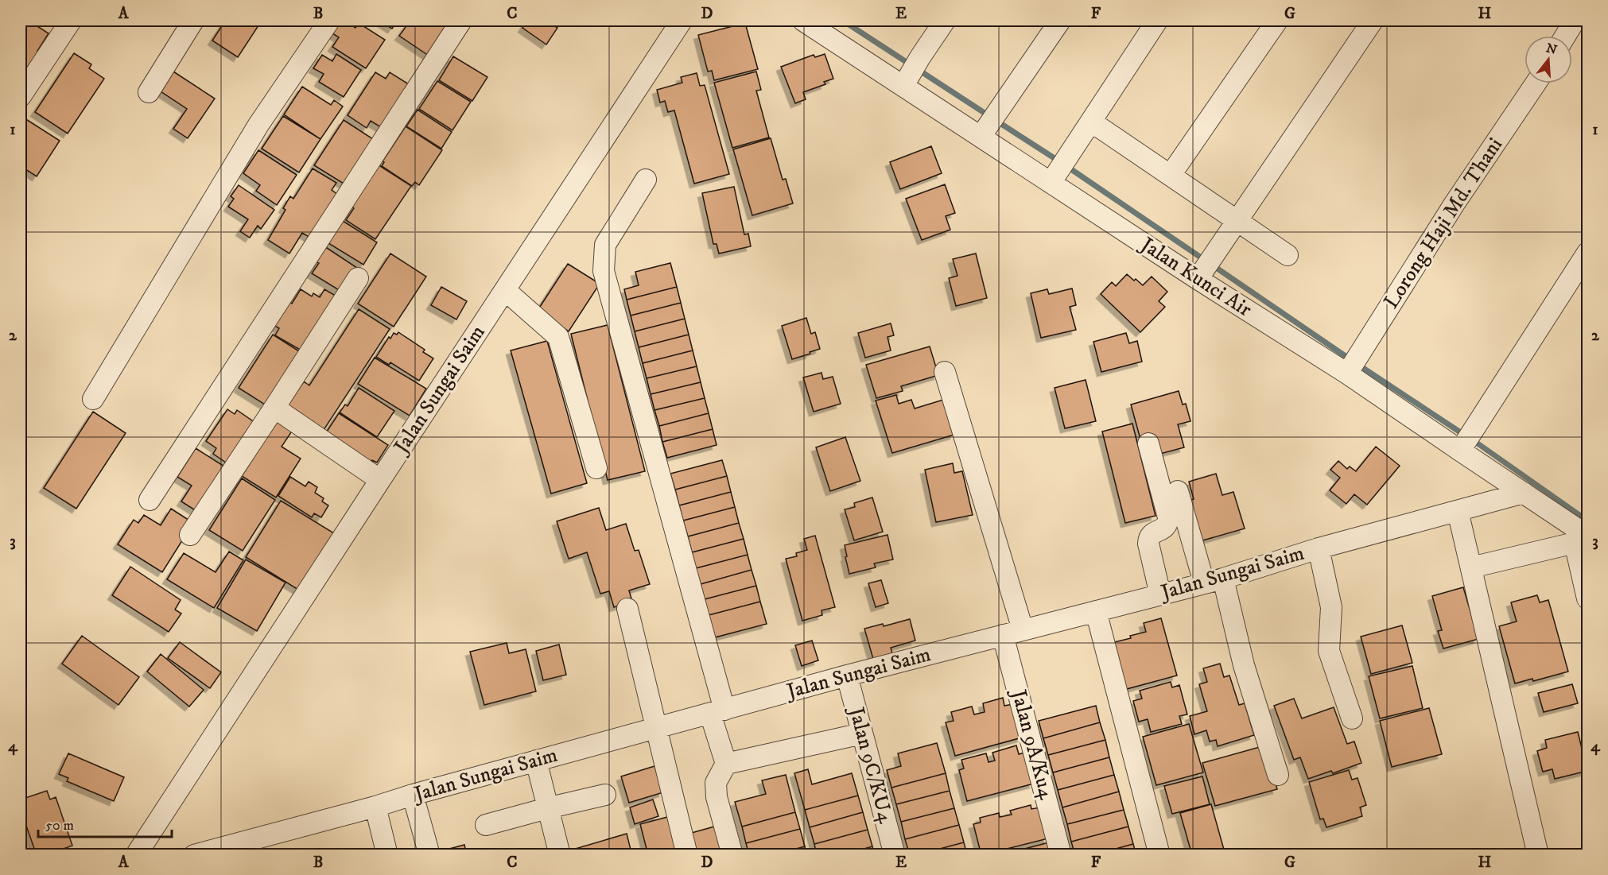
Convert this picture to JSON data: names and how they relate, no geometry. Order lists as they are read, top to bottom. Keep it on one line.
{"streets":{"street":["Lorong Haji Md. Thani","Jalan Kunci Air","Jalan Sungai Saim","Jalan 9A/Ku4","Jalan 9C/KU4"]},"crossings":[["Lorong Haji Md. Thani","Jalan Kunci Air"],["Jalan Kunci Air","Jalan Sungai Saim"],["Jalan Sungai Saim","Jalan 9A/Ku4"],["Jalan Sungai Saim","Jalan 9C/KU4"]],"scale_bar":"50 m","north":"top","grid":{"columns":["A","B","C","D","E","F","G","H"],"rows":["1","2","3","4"]}}
